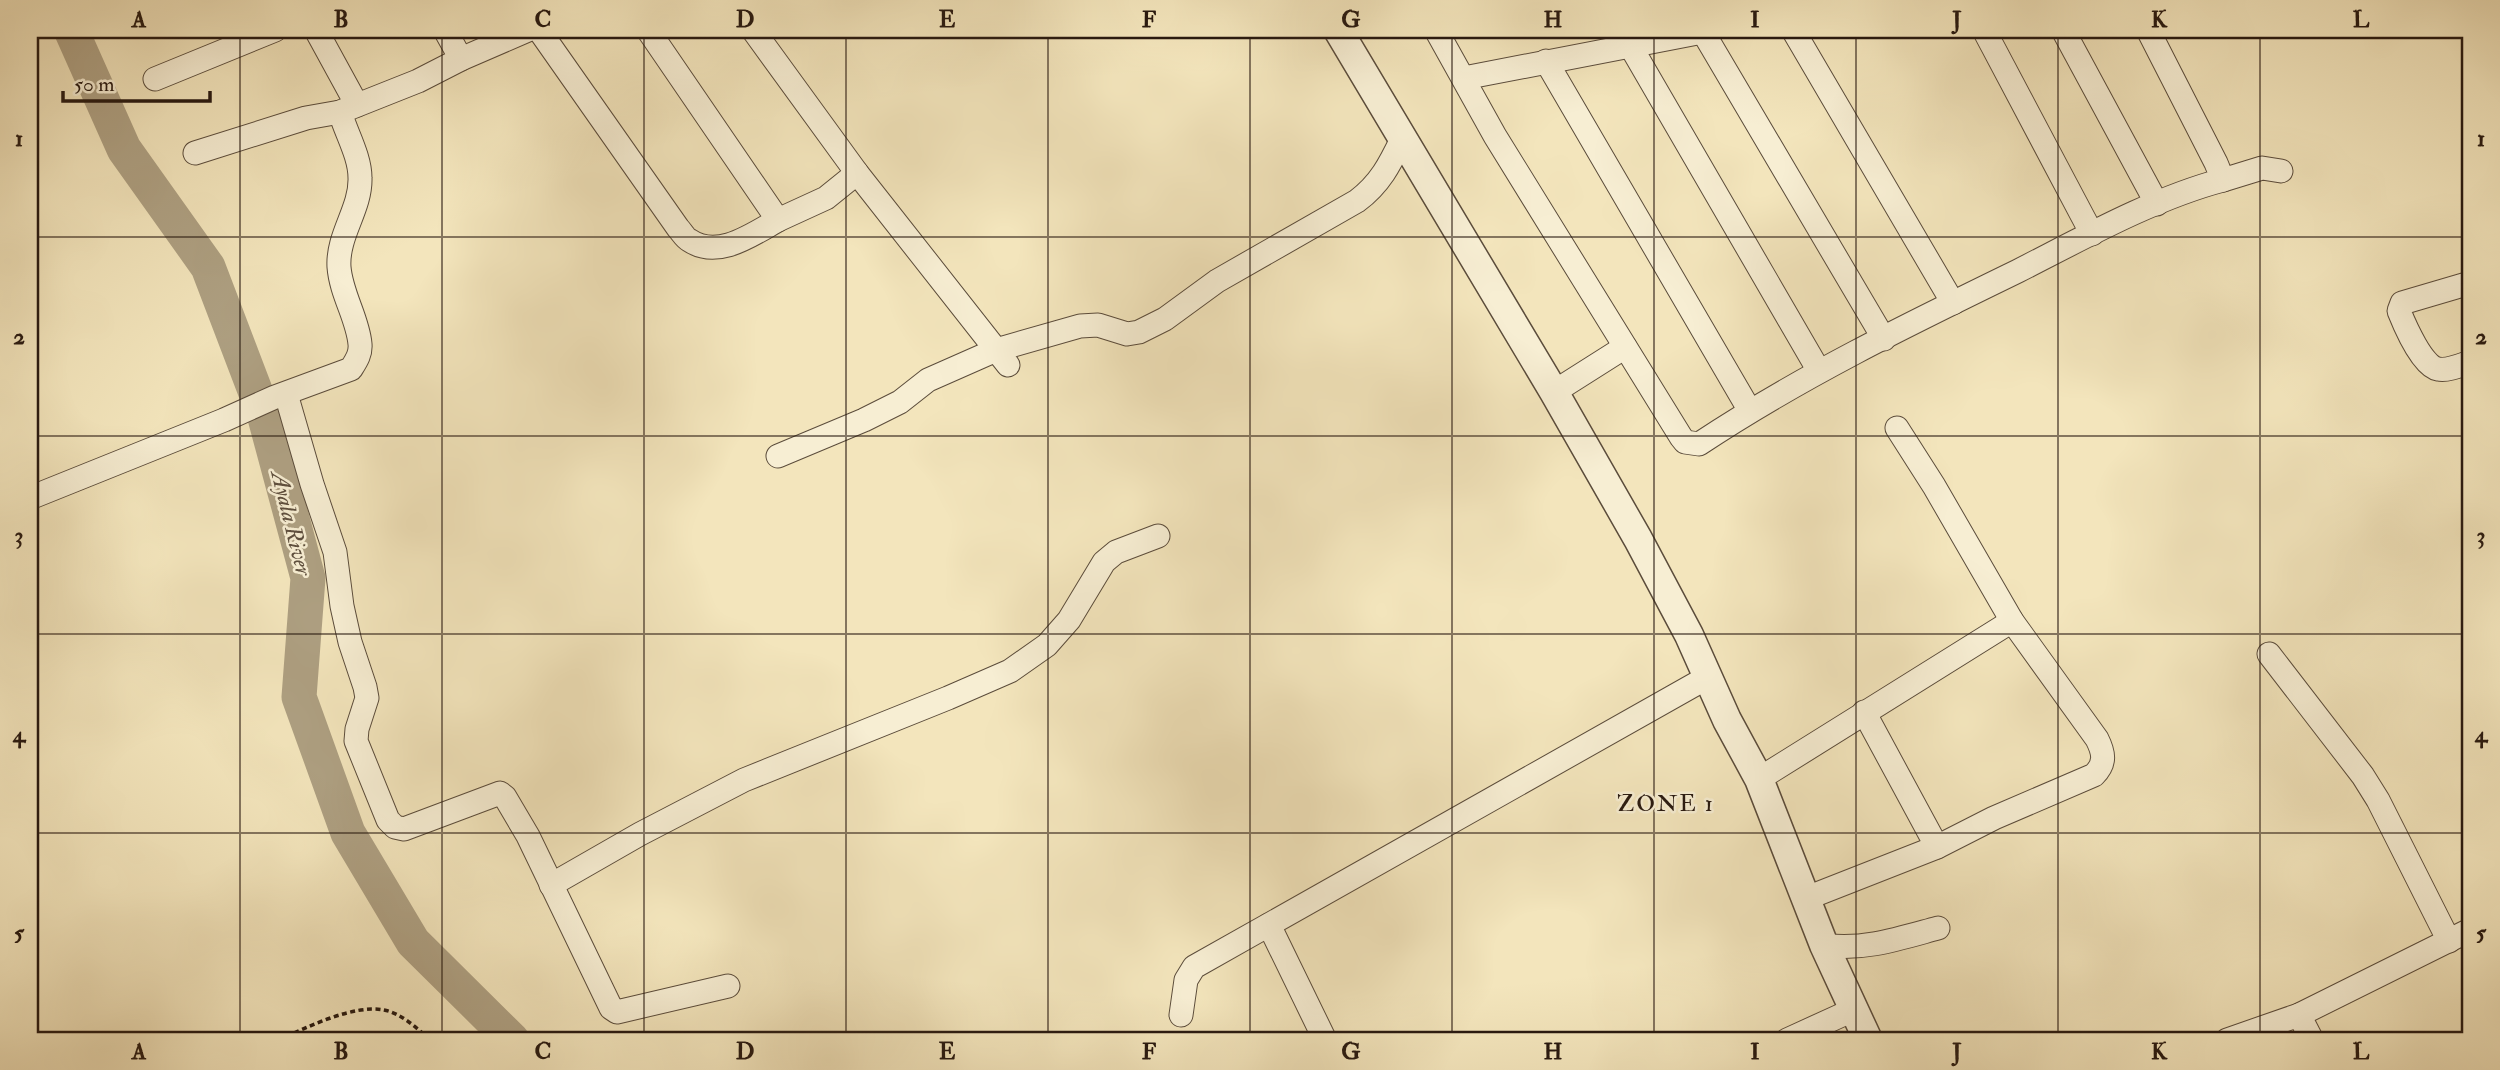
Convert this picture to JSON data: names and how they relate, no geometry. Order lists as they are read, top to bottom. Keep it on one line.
{"districts":["ZONE 1"],"water":["Ayala River"],"scale_bar":"50 m","grid":{"columns":["A","B","C","D","E","F","G","H","I","J","K","L"],"rows":["1","2","3","4","5"]}}
